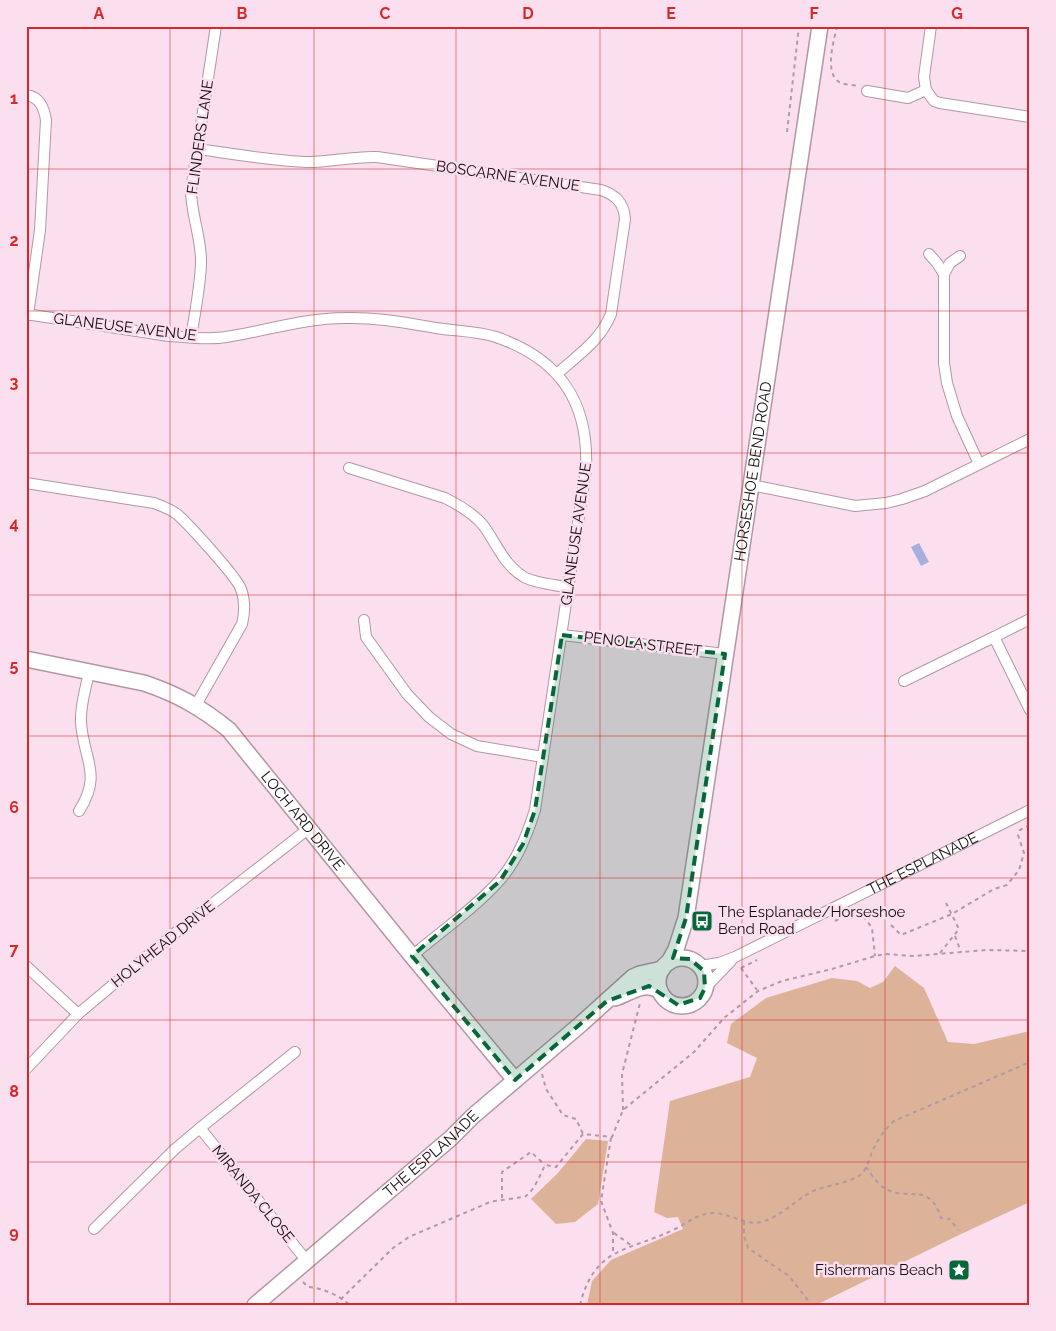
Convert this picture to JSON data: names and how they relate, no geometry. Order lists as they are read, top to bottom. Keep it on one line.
{"streets":{"street":["FLINDERS LANE","BOSCARNE AVENUE","GLANEUSE AVENUE","HORSESHOE BEND ROAD","PENOLA STREET","LOCH ARD DRIVE","THE ESPLANADE","HOLYHEAD DRIVE","MIRANDA CLOSE"]},"crossings":[["FLINDERS LANE","BOSCARNE AVENUE"],["FLINDERS LANE","GLANEUSE AVENUE"],["BOSCARNE AVENUE","GLANEUSE AVENUE"],["GLANEUSE AVENUE","PENOLA STREET"],["GLANEUSE AVENUE","LOCH ARD DRIVE"],["HORSESHOE BEND ROAD","PENOLA STREET"],["HORSESHOE BEND ROAD","THE ESPLANADE"],["LOCH ARD DRIVE","THE ESPLANADE"],["LOCH ARD DRIVE","HOLYHEAD DRIVE"],["THE ESPLANADE","MIRANDA CLOSE"]],"places":{"bus stop":["The Esplanade/Horseshoe Bend Road"],"place":["Fishermans Beach"]},"grid":{"columns":["A","B","C","D","E","F","G"],"rows":["1","2","3","4","5","6","7","8","9"]}}
